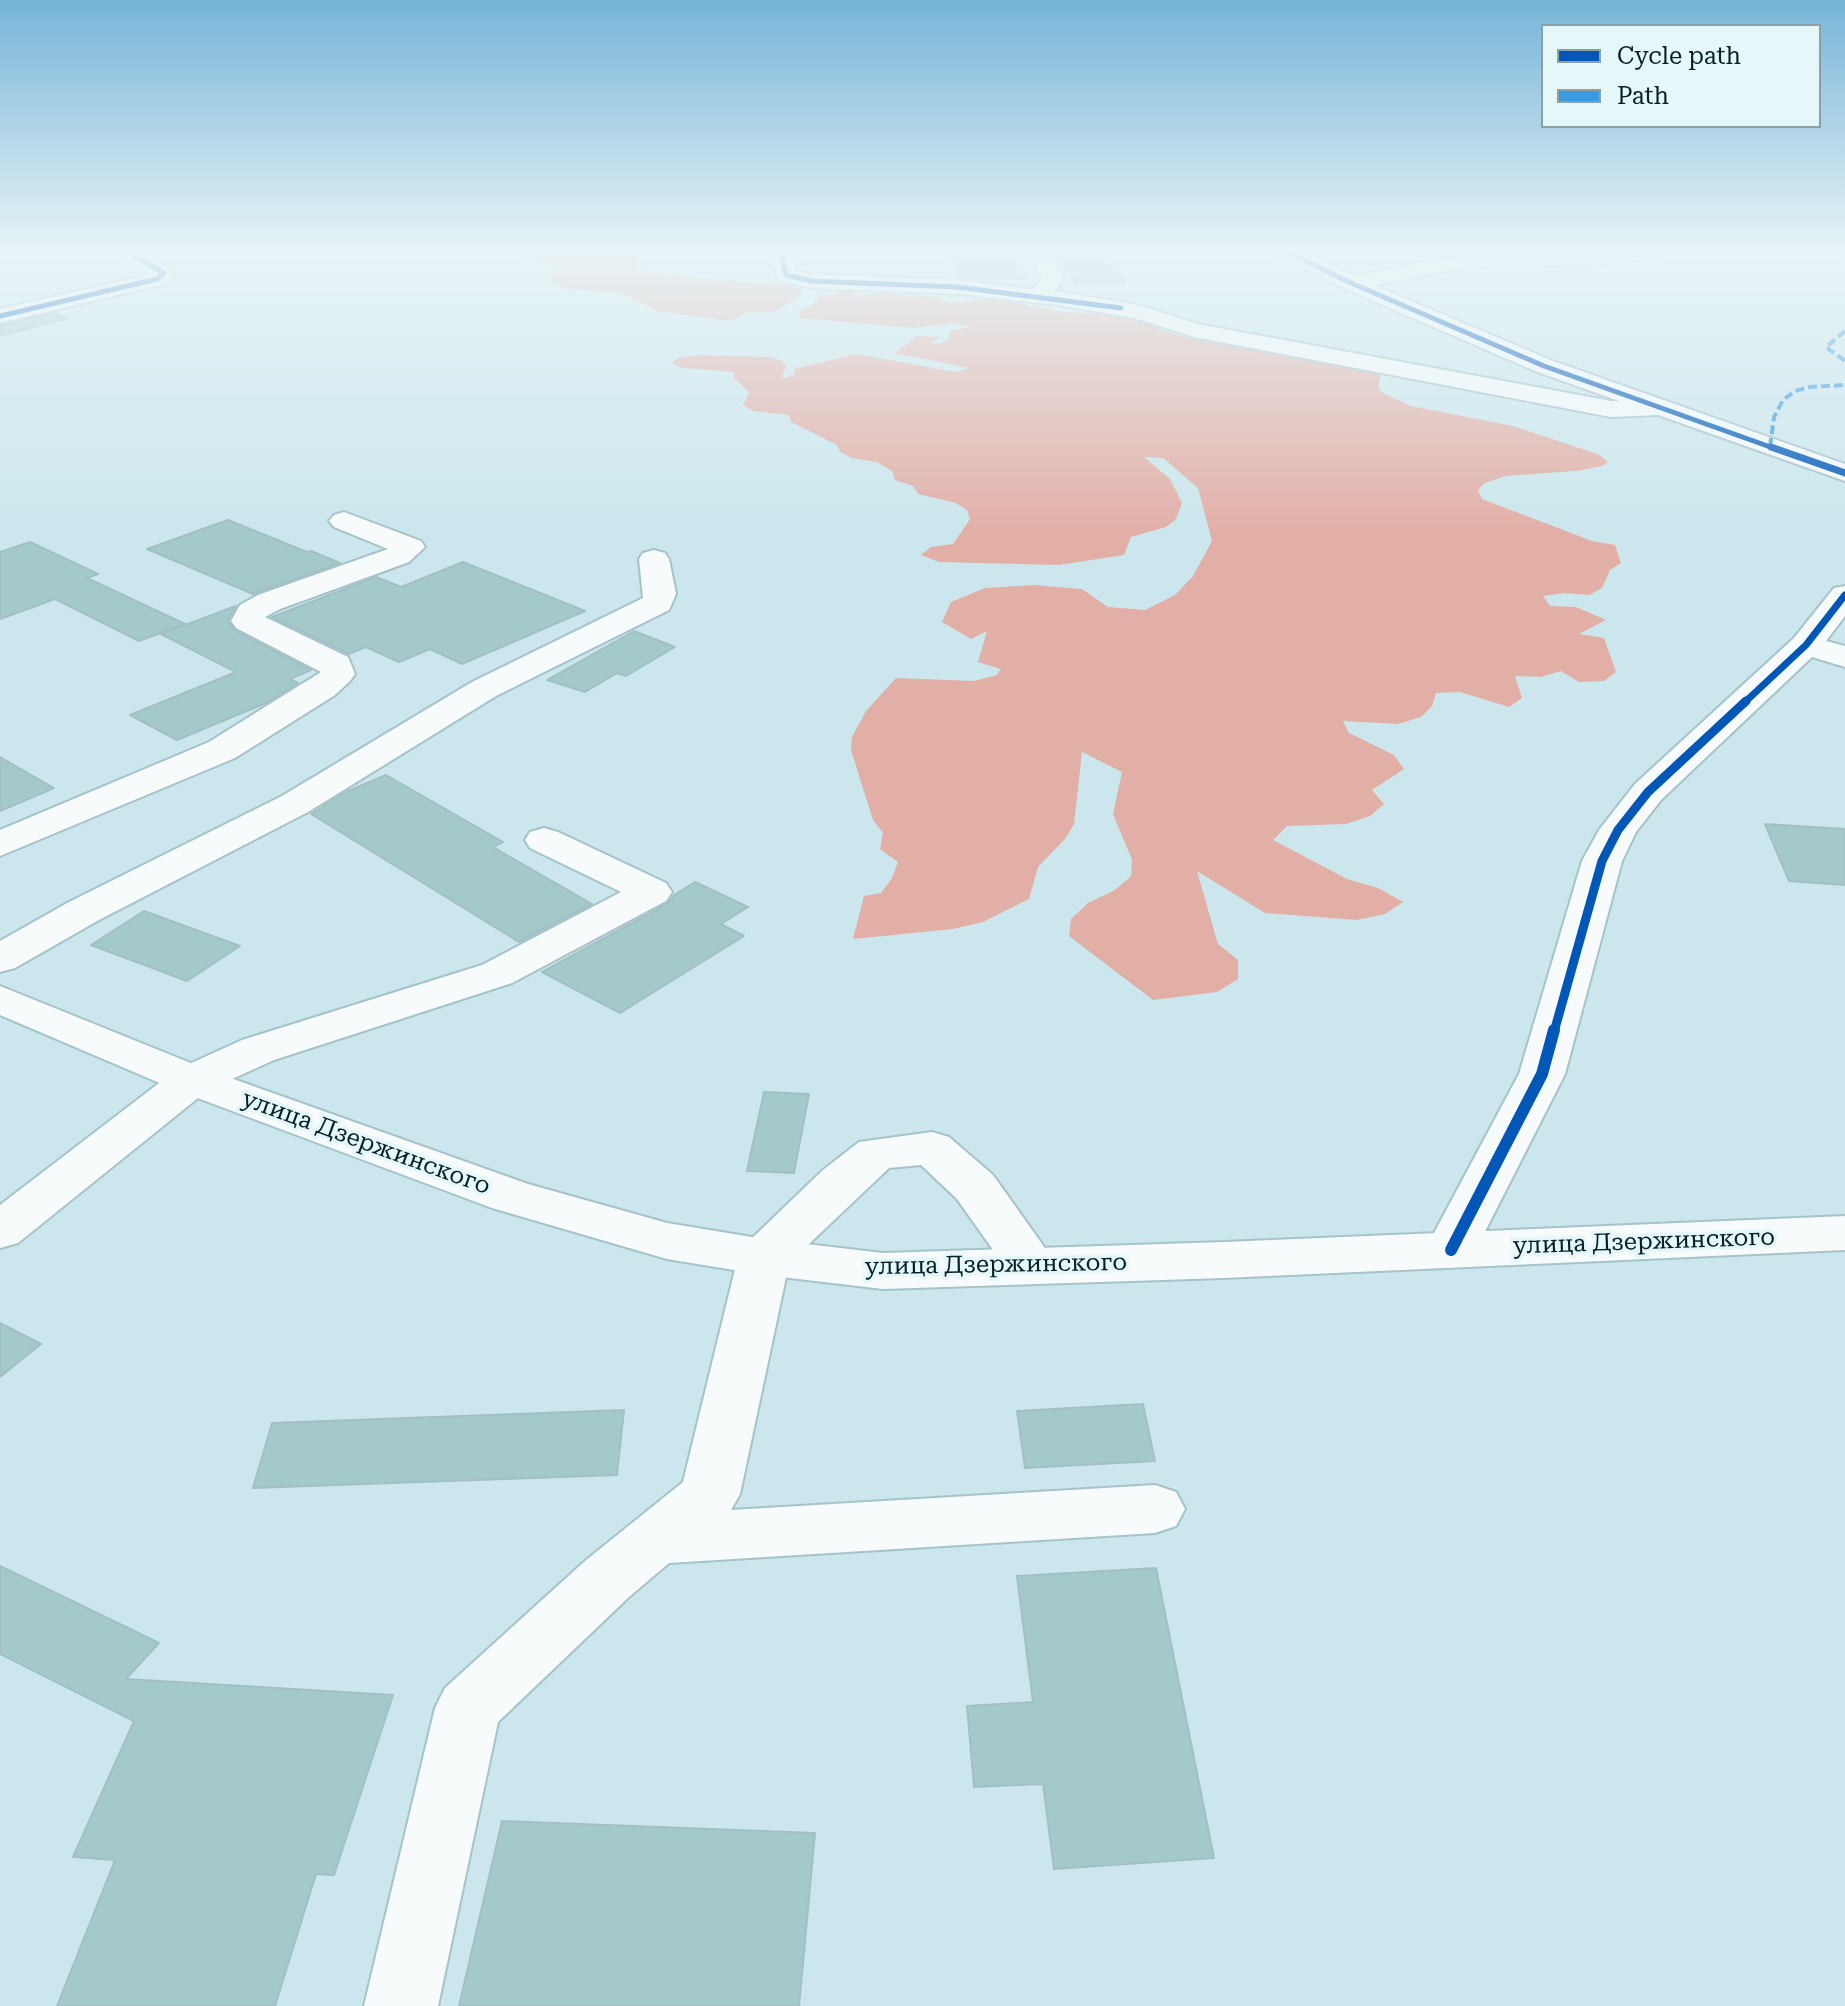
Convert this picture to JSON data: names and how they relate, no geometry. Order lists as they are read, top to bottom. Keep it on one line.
{"streets":{"street":["улица Дзержинского"]},"legend":["Cycle path","Path"]}
